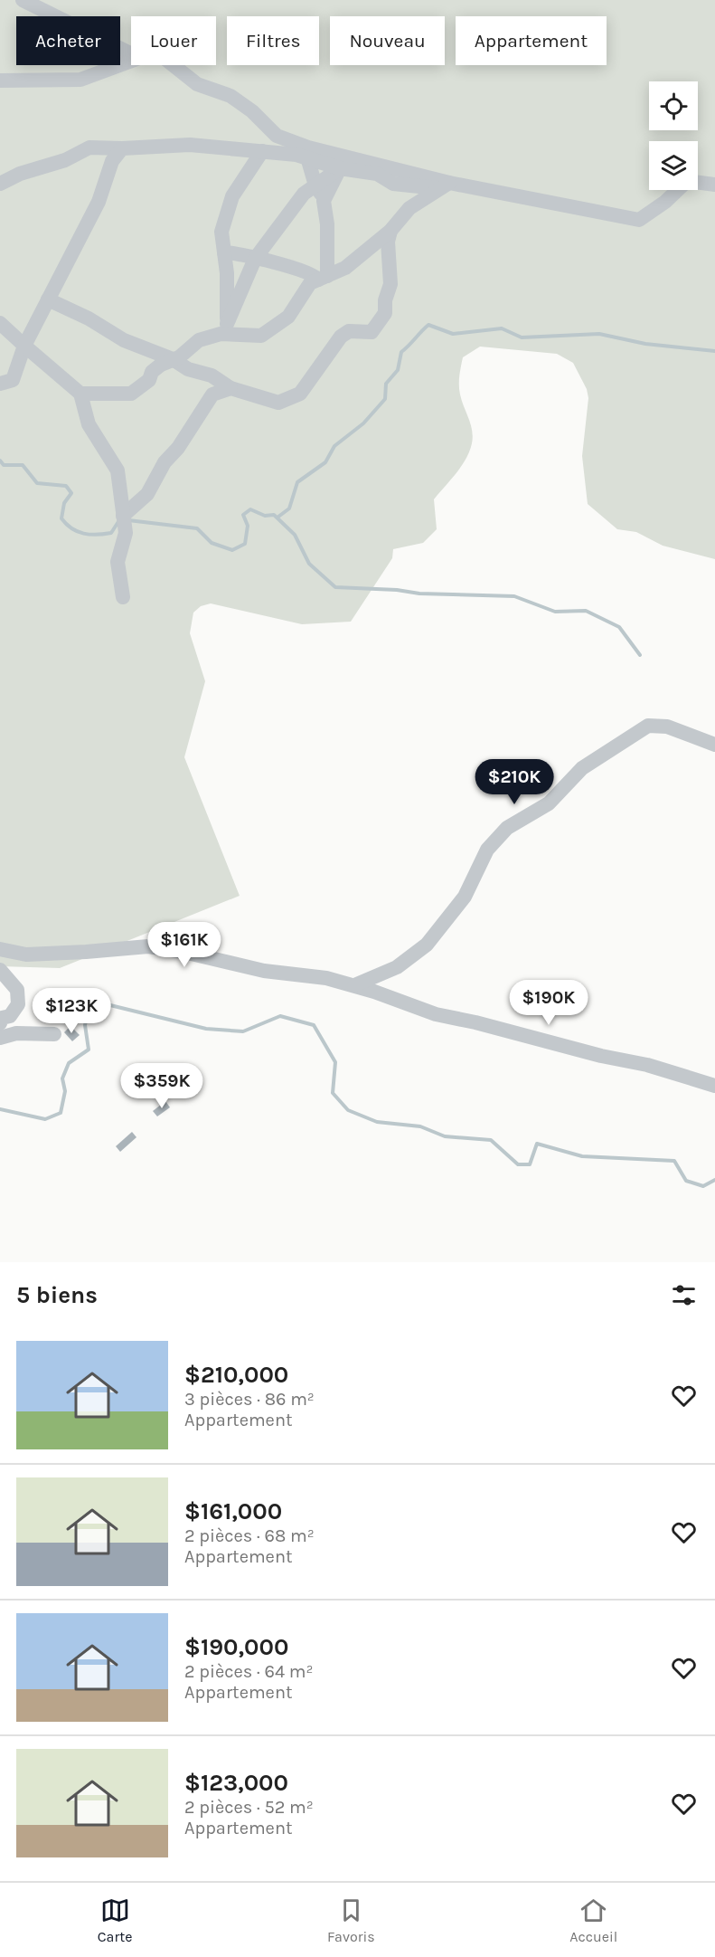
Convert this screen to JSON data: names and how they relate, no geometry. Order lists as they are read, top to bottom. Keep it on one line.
{"page":{"chip":["Acheter","Louer","Filtres","Nouveau","Appartement"],"price":["$210K","$161K","$190K","$123K","$359K"],"heading":"5 biens","list":[{"name":"$210,000","note":"3 pièces · 86 m² · Appartement"},{"name":"$161,000","note":"2 pièces · 68 m² · Appartement"},{"name":"$190,000","note":"2 pièces · 64 m² · Appartement"},{"name":"$123,000","note":"2 pièces · 52 m² · Appartement"}],"tabs":["Carte","Favoris","Accueil"]}}
